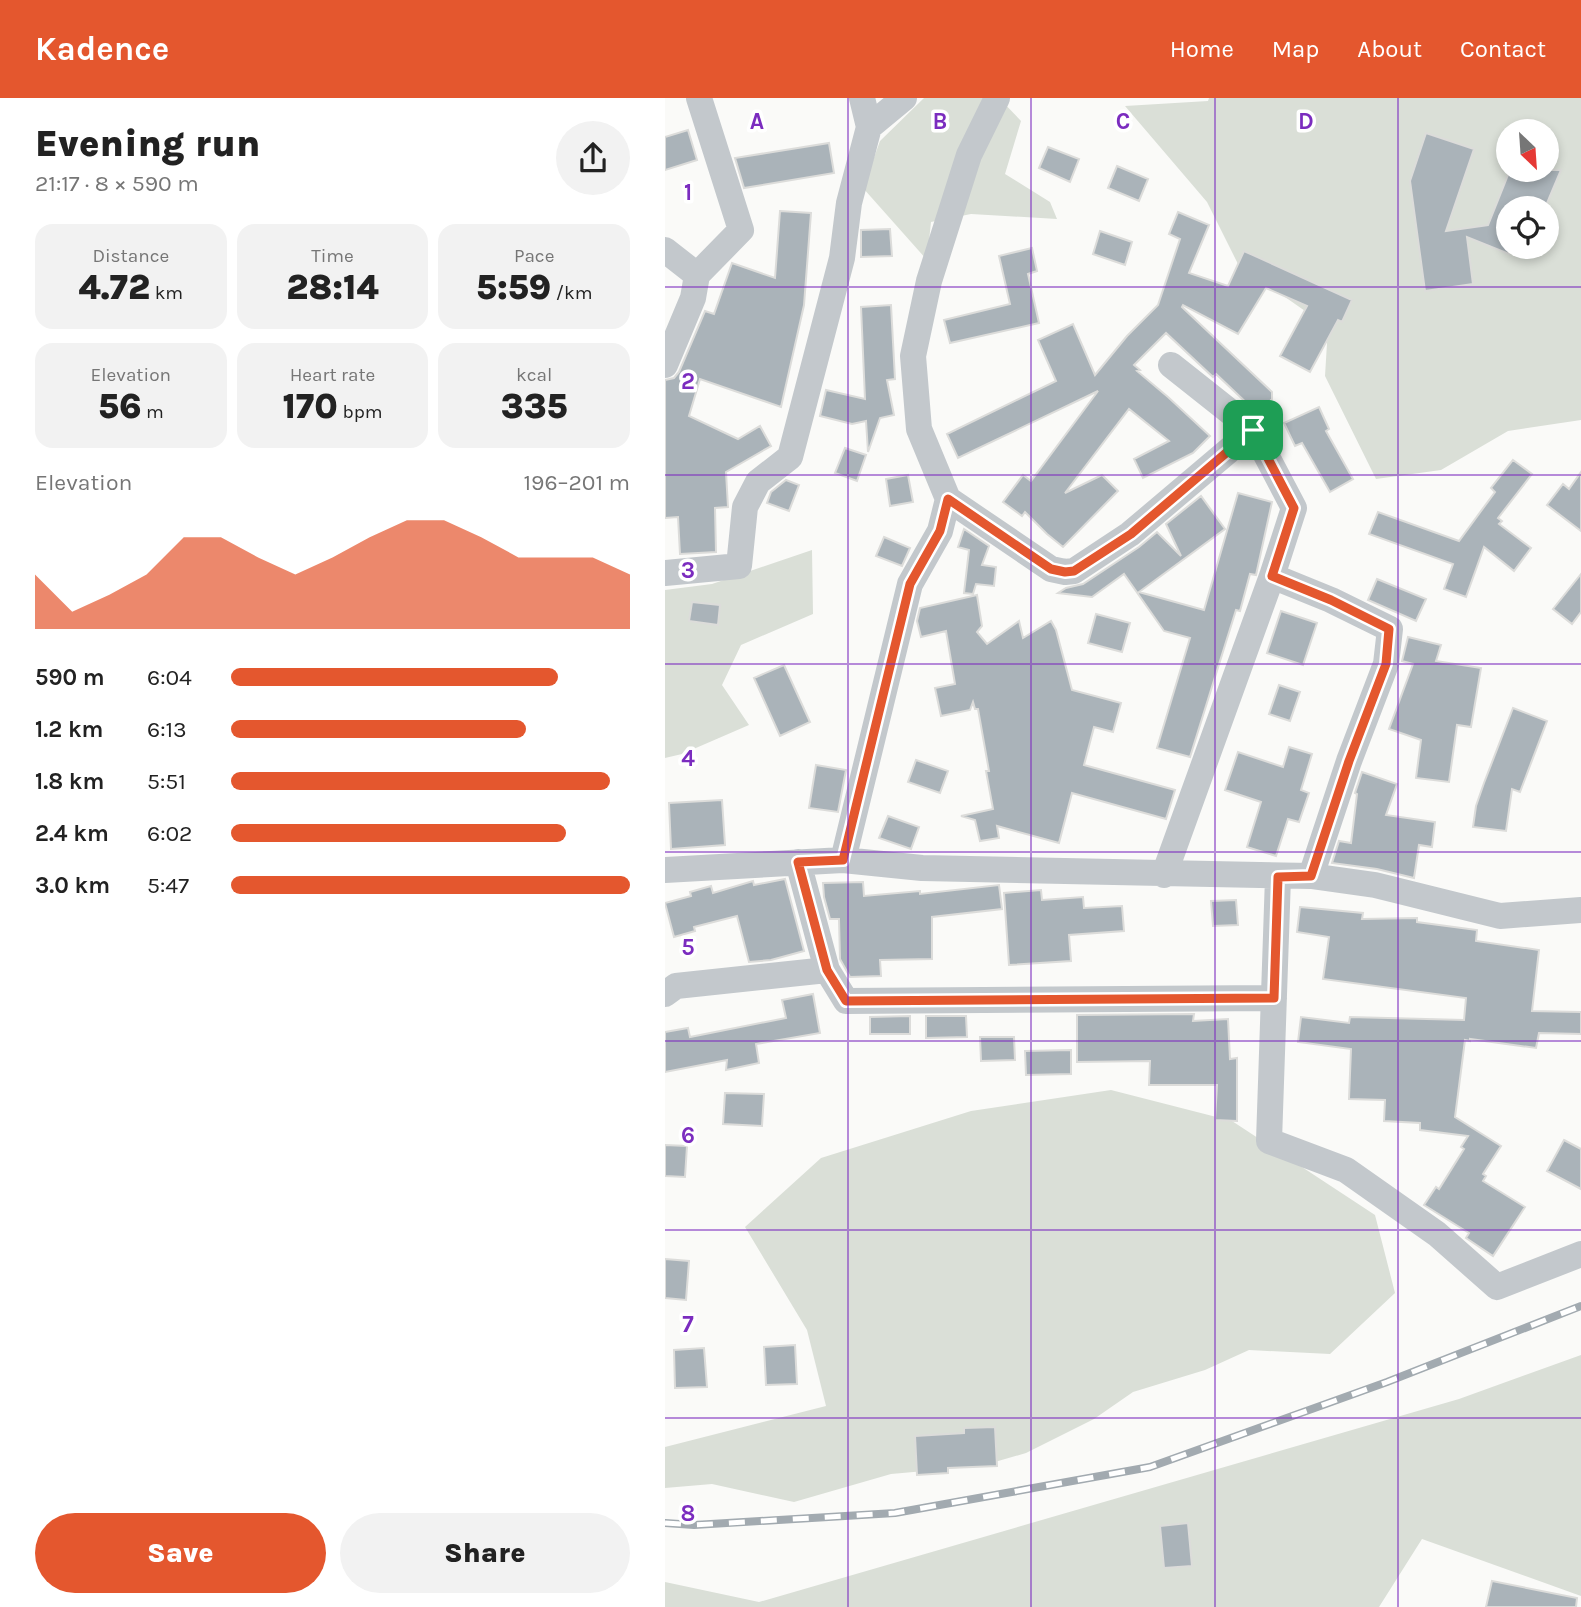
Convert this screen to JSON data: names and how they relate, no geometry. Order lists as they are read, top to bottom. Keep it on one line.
{"north":"bottom right","page":{"header":"Kadence","nav":["Home","Map","About","Contact"],"heading":["Evening run","21:17 · 8 × 590 m"],"stats":[["Distance","4.72 km"],["Time","28:14"],["Pace","5:59 /km"],["Elevation","56 m"],["Heart rate","170 bpm"],["kcal","335"]],"chart":["Elevation","196–201 m"],"list":[{"name":"590 m","note":"6:04"},{"name":"1.2 km","note":"6:13"},{"name":"1.8 km","note":"5:51"},{"name":"2.4 km","note":"6:02"},{"name":"3.0 km","note":"5:47"}],"buttons":["Save","Share"]},"grid":{"columns":["A","B","C","D"],"rows":["1","2","3","4","5","6","7","8"]}}
